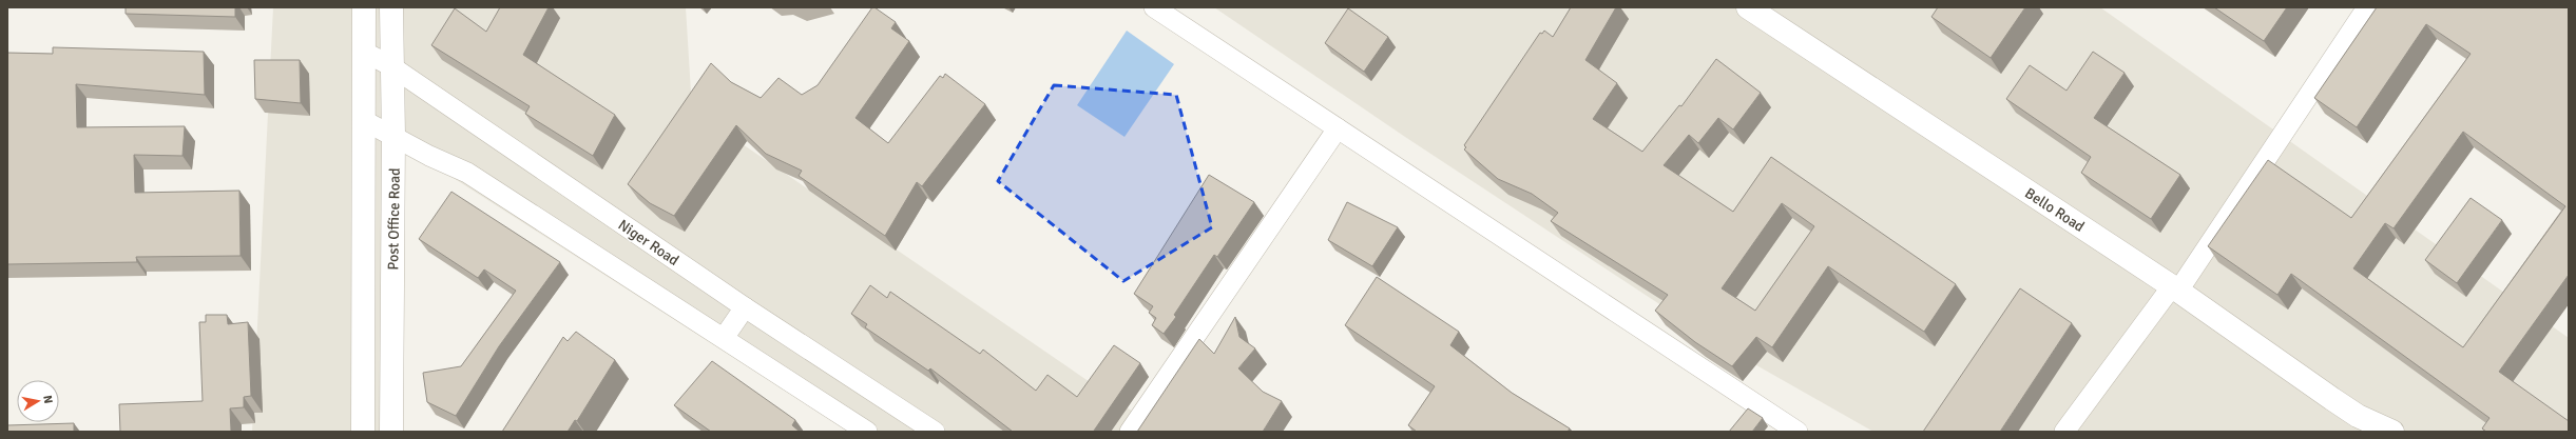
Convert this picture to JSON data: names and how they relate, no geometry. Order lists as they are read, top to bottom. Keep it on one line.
{"streets":{"street":["Bello Road","Post Office Road","Niger Road"]},"crossings":[["Post Office Road","Niger Road"]],"north":"right"}
